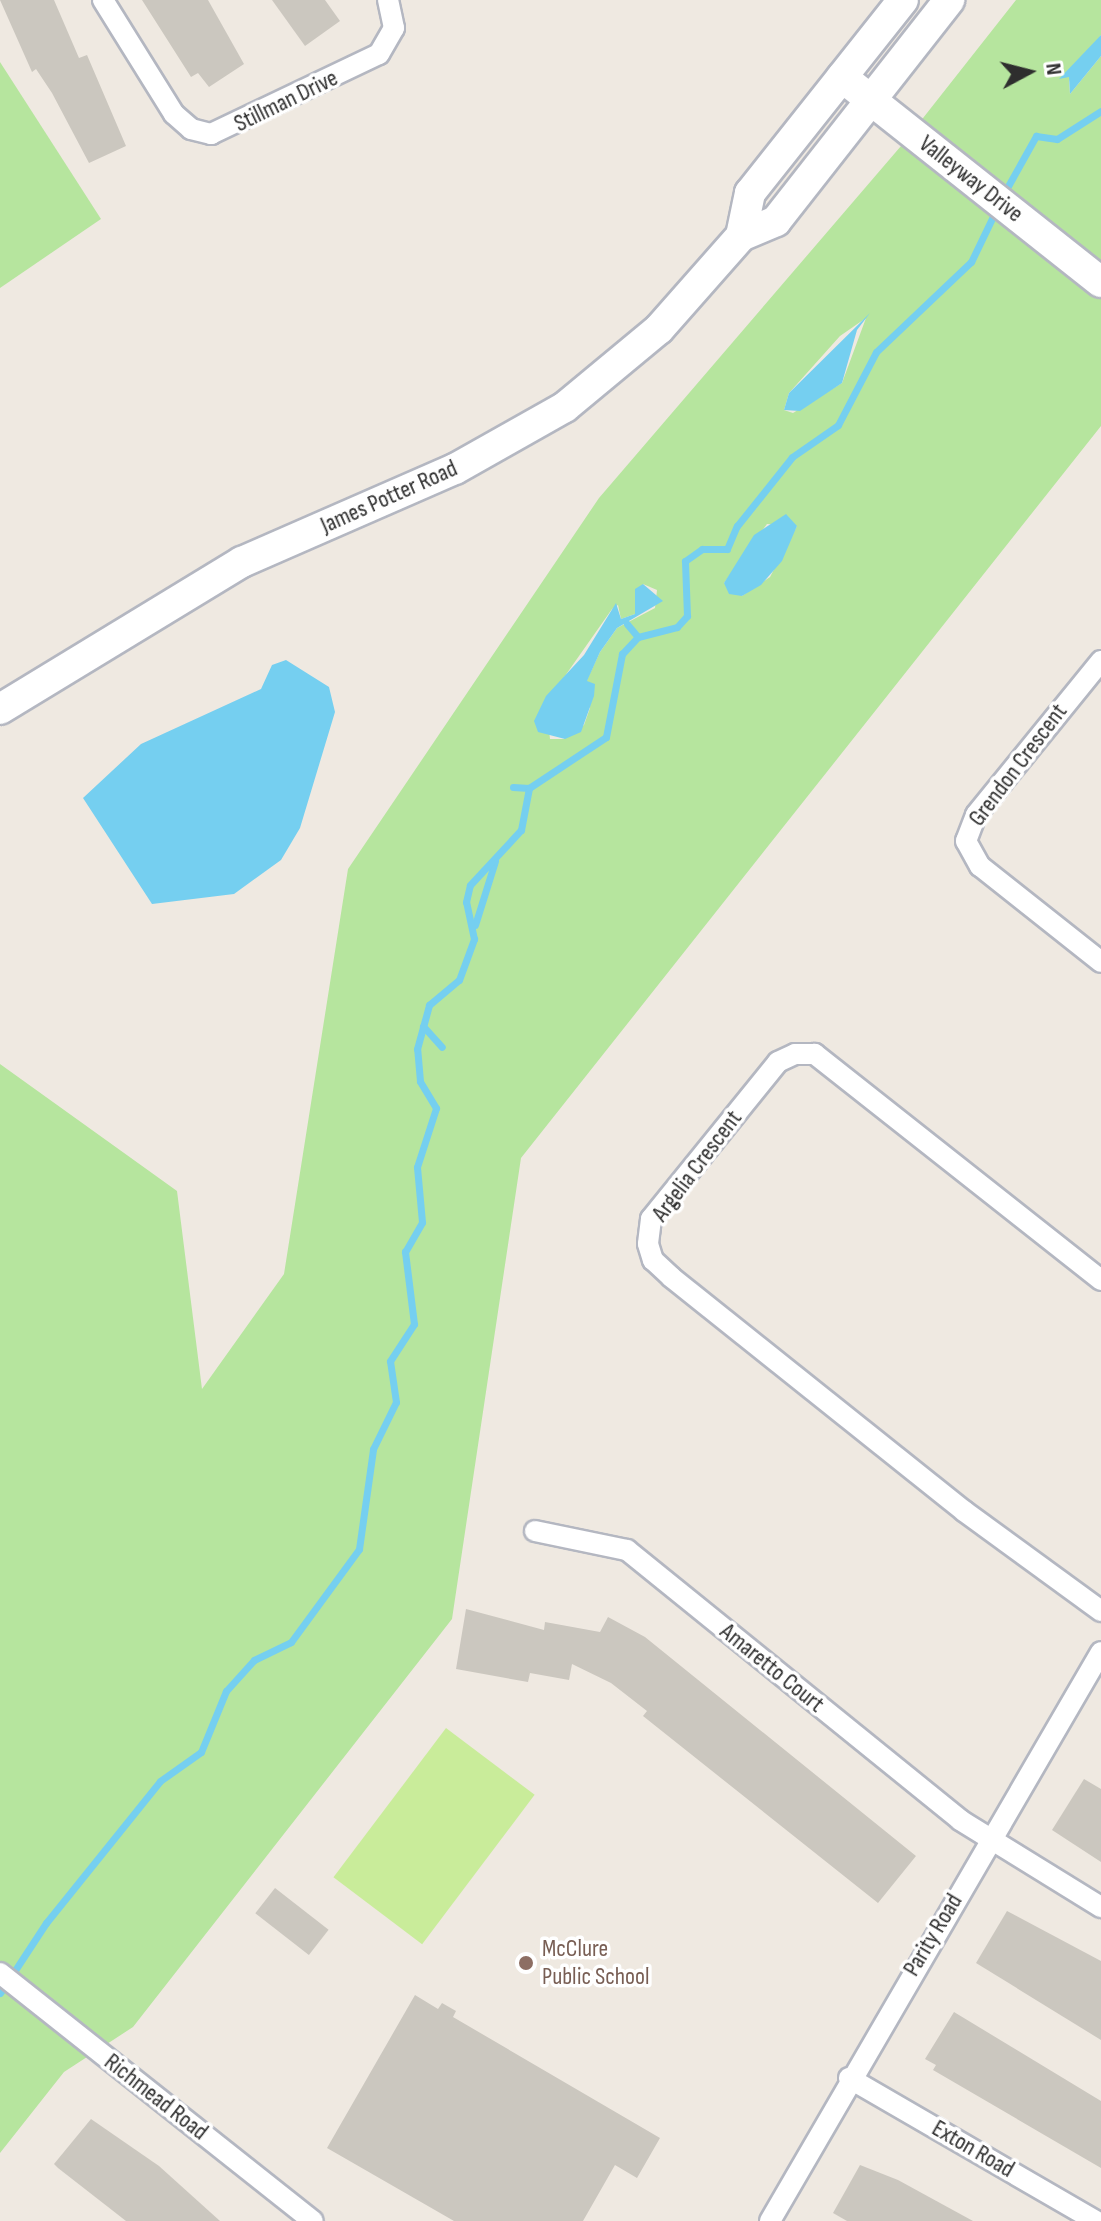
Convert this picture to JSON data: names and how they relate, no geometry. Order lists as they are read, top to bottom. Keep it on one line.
{"streets":{"main road":["Valleyway Drive","James Potter Road"],"street":["Stillman Drive","Grendon Crescent","Argelia Crescent","Amaretto Court","Parity Road","Richmead Road","Exton Road"]},"crossings":[["Valleyway Drive","James Potter Road"],["Amaretto Court","Parity Road"],["Parity Road","Exton Road"]],"places":["McClure Public School"],"north":"right"}
